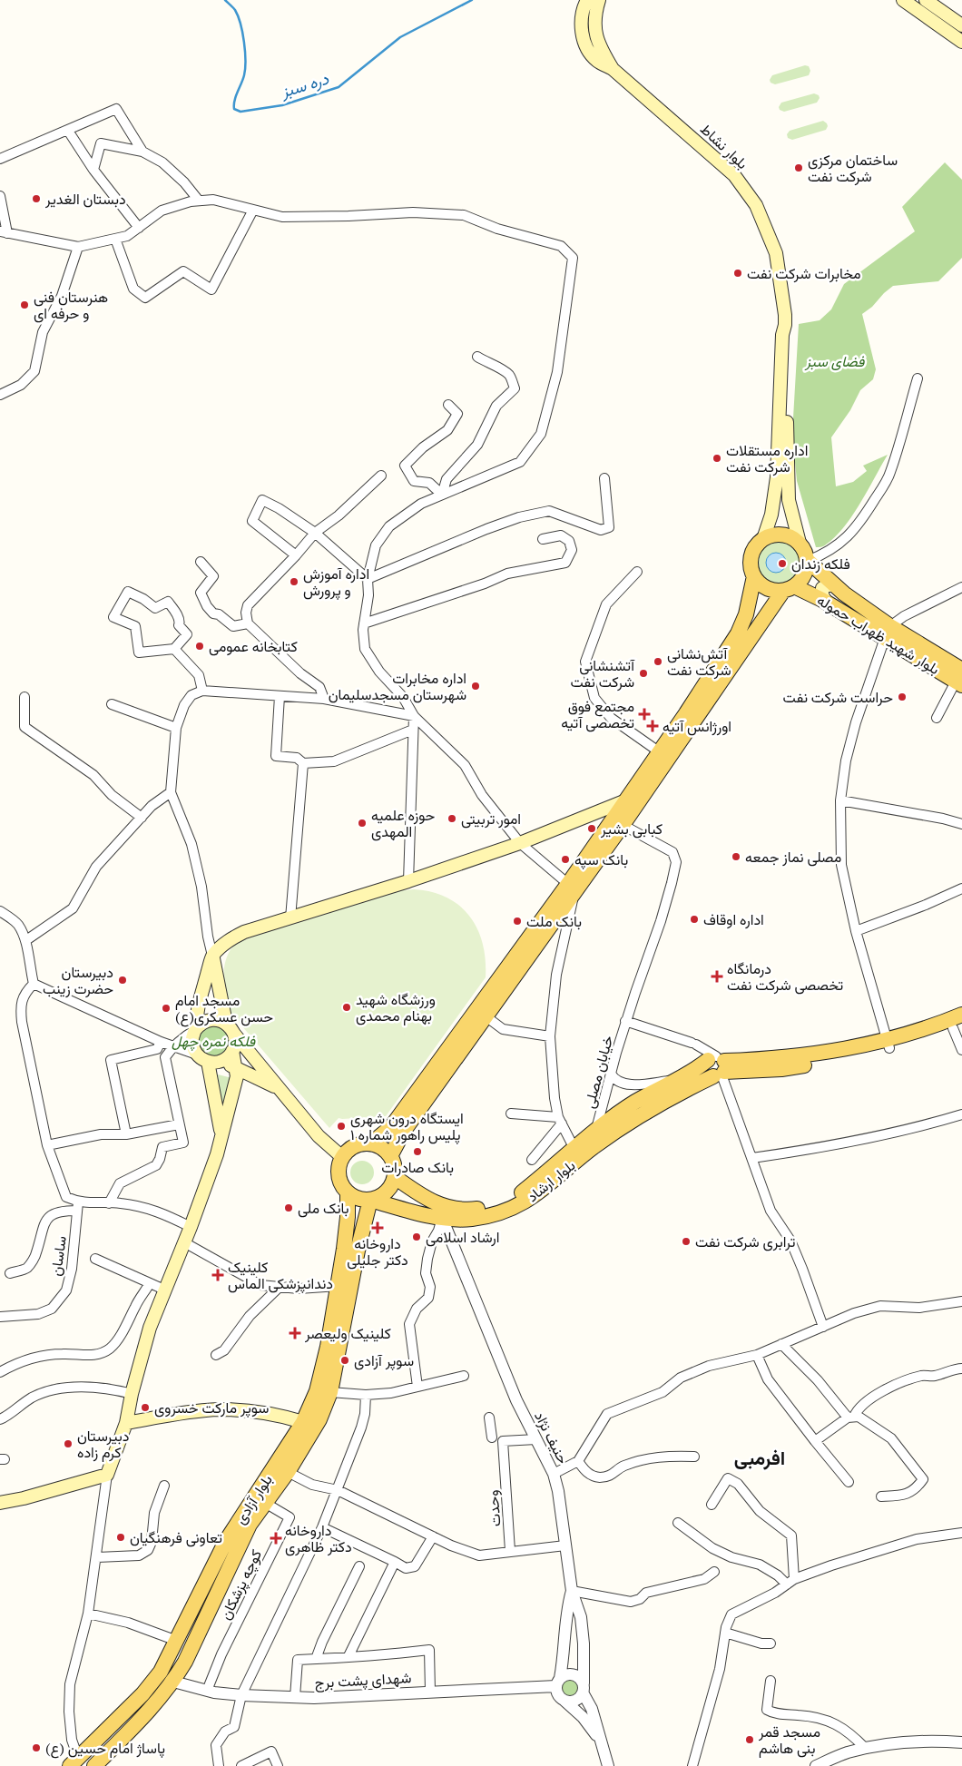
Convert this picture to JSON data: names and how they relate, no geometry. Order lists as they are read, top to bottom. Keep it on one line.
{"streets":{"main road":["بلوار نشاط","بلوار شهید ظهراب حموله","بلوار ارشاد","بلوار آزادی"],"street":["خیابان مصلی","ساسان","حنیف نژاد","وحدت","کوچه پزشکان","شهدای پشت برج"]},"crossings":[["بلوار نشاط","بلوار شهید ظهراب حموله"],["خیابان مصلی","بلوار ارشاد"],["بلوار ارشاد","حنیف نژاد"],["بلوار ارشاد","بلوار آزادی"],["حنیف نژاد","وحدت"],["حنیف نژاد","شهدای پشت برج"],["بلوار آزادی","کوچه پزشکان"],["بلوار آزادی","شهدای پشت برج"],["کوچه پزشکان","شهدای پشت برج"]],"districts":["افرمبی"],"water":["دره سبز"],"parks":["فضای سبز","فلکه نمره چهل"],"places":{"other":["ساختمان مرکزی شرکت نفت","دبستان الغدیر","مخابرات شرکت نفت","هنرستان فنی و حرفه ای","اداره مستقلات شرکت نفت","فلکه زندان","اداره آموزش و پرورش","کتابخانه عمومی","آتش‌نشانی شرکت نفت","آتشنشانی شرکت نفت","اداره مخابرات شهرستان مسجدسلیمان","حراست شرکت نفت","امور تربیتی","حوزه علمیه المهدی","کبابی بشیر","مصلی نماز جمعه","بانک سپه","اداره اوقاف","بانک ملت","دبیرستان حضرت زینب","ورزشگاه شهید بهنام محمدی","مسجد امام حسن عسکری(ع)","ایستگاه درون شهری پلیس راهور شماره ۱","بانک صادرات","بانک ملی","ارشاد اسلامی","ترابری شرکت نفت","سوپر آزادی","سوپر مارکت خسروی","دبیرستان کرم زاده","تعاونی فرهنگیان","مسجد قمر بنی هاشم","پاساژ امام حسین (ع)"],"health":["مجتمع فوق تخصصی آتیه","اورژانس آتیه","درمانگاه تخصصی شرکت نفت","داروخانه دکتر جلیلی","کلینیک دندانپزشکی الماس","کلینیک ولیعصر","داروخانه دکتر ظاهری"]}}
